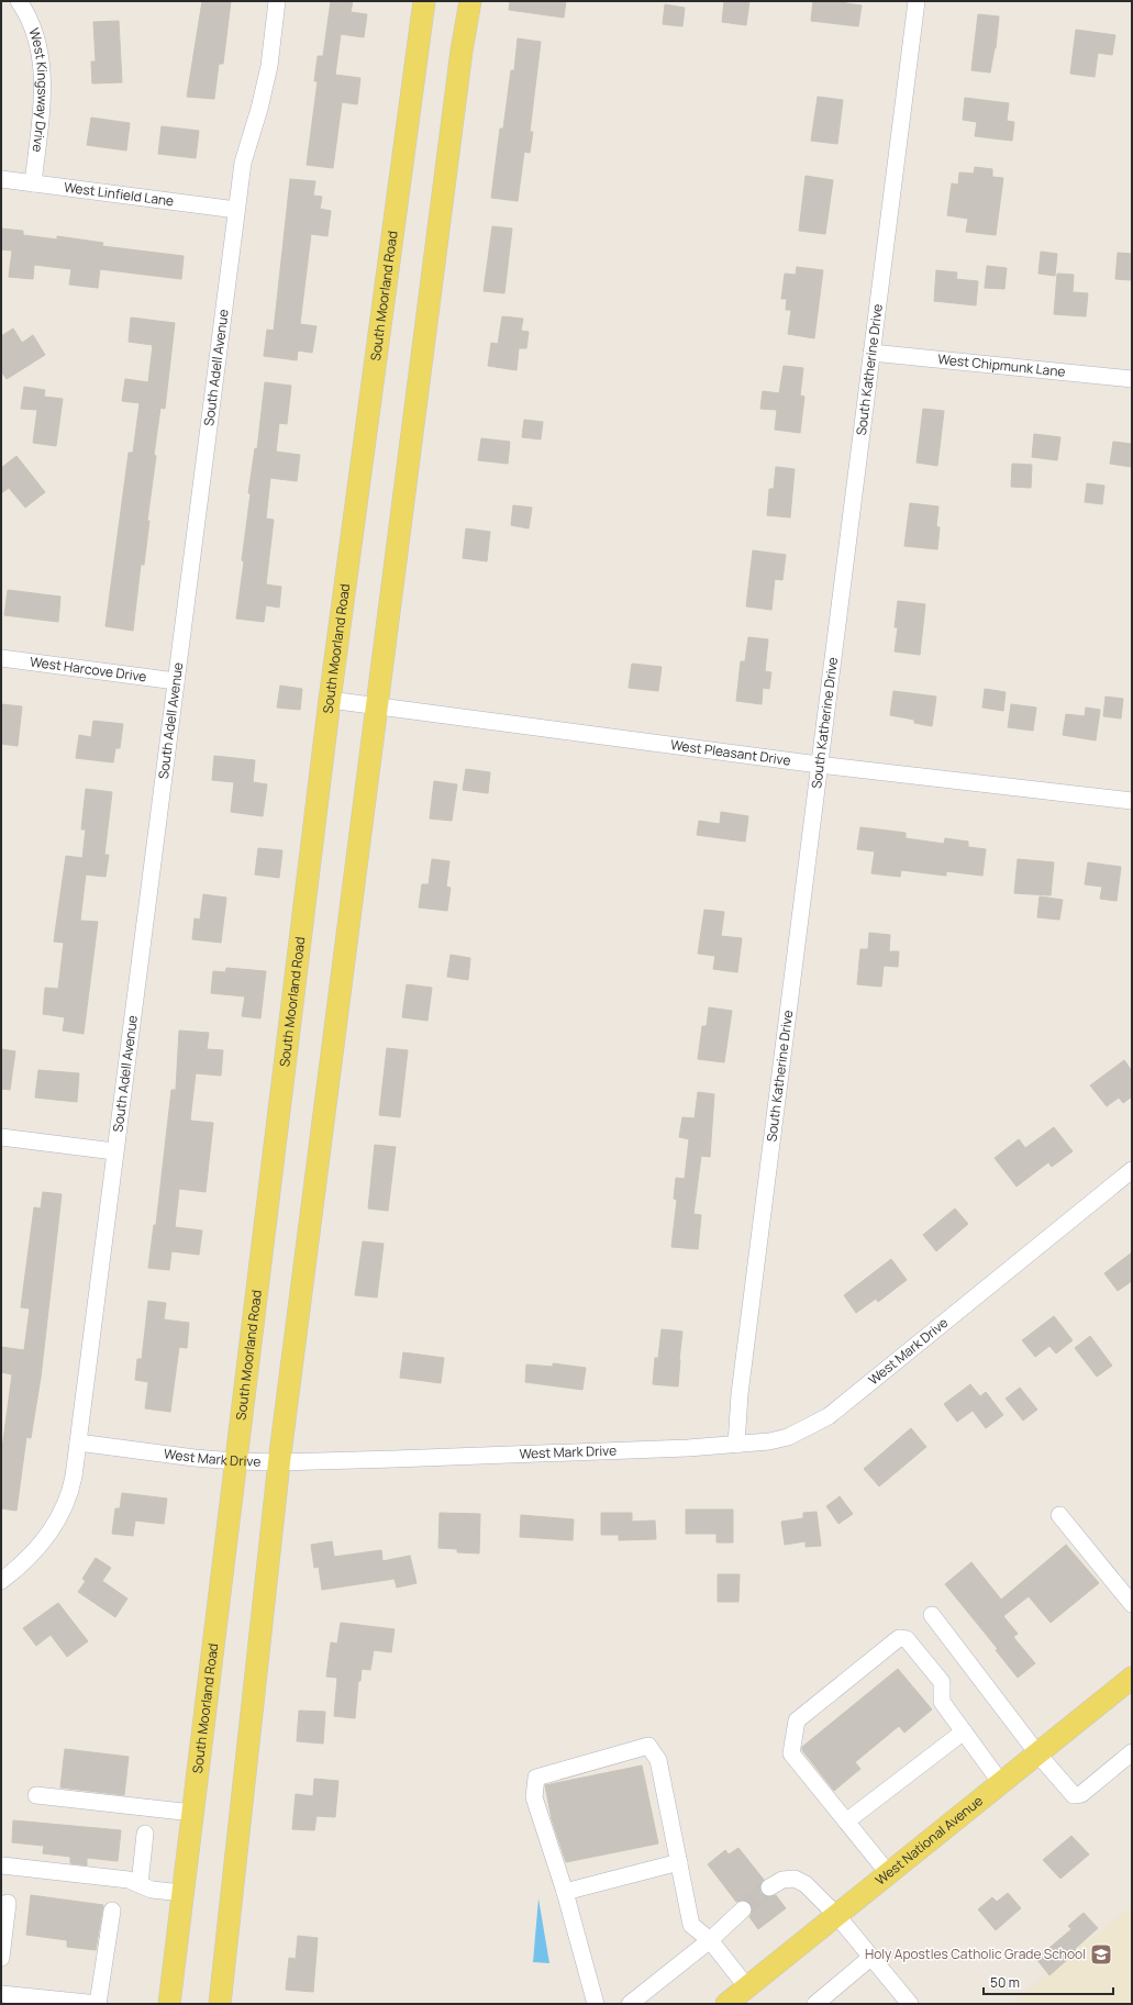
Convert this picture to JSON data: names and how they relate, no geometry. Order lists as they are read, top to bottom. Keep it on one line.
{"streets":{"main road":["South Moorland Road","West National Avenue"],"street":["West Kingsway Drive","West Linfield Lane","West Chipmunk Lane","South Adell Avenue","South Katherine Drive","West Harcove Drive","West Pleasant Drive","West Mark Drive"]},"crossings":[["West Kingsway Drive","West Linfield Lane"],["West Linfield Lane","South Adell Avenue"],["South Moorland Road","West Pleasant Drive"],["South Moorland Road","West Mark Drive"],["West Chipmunk Lane","South Katherine Drive"],["South Adell Avenue","West Harcove Drive"],["South Adell Avenue","West Mark Drive"],["South Katherine Drive","West Pleasant Drive"],["South Katherine Drive","West Mark Drive"]],"places":{"school or university":["Holy Apostles Catholic Grade School"]},"scale_bar":"50 m"}
